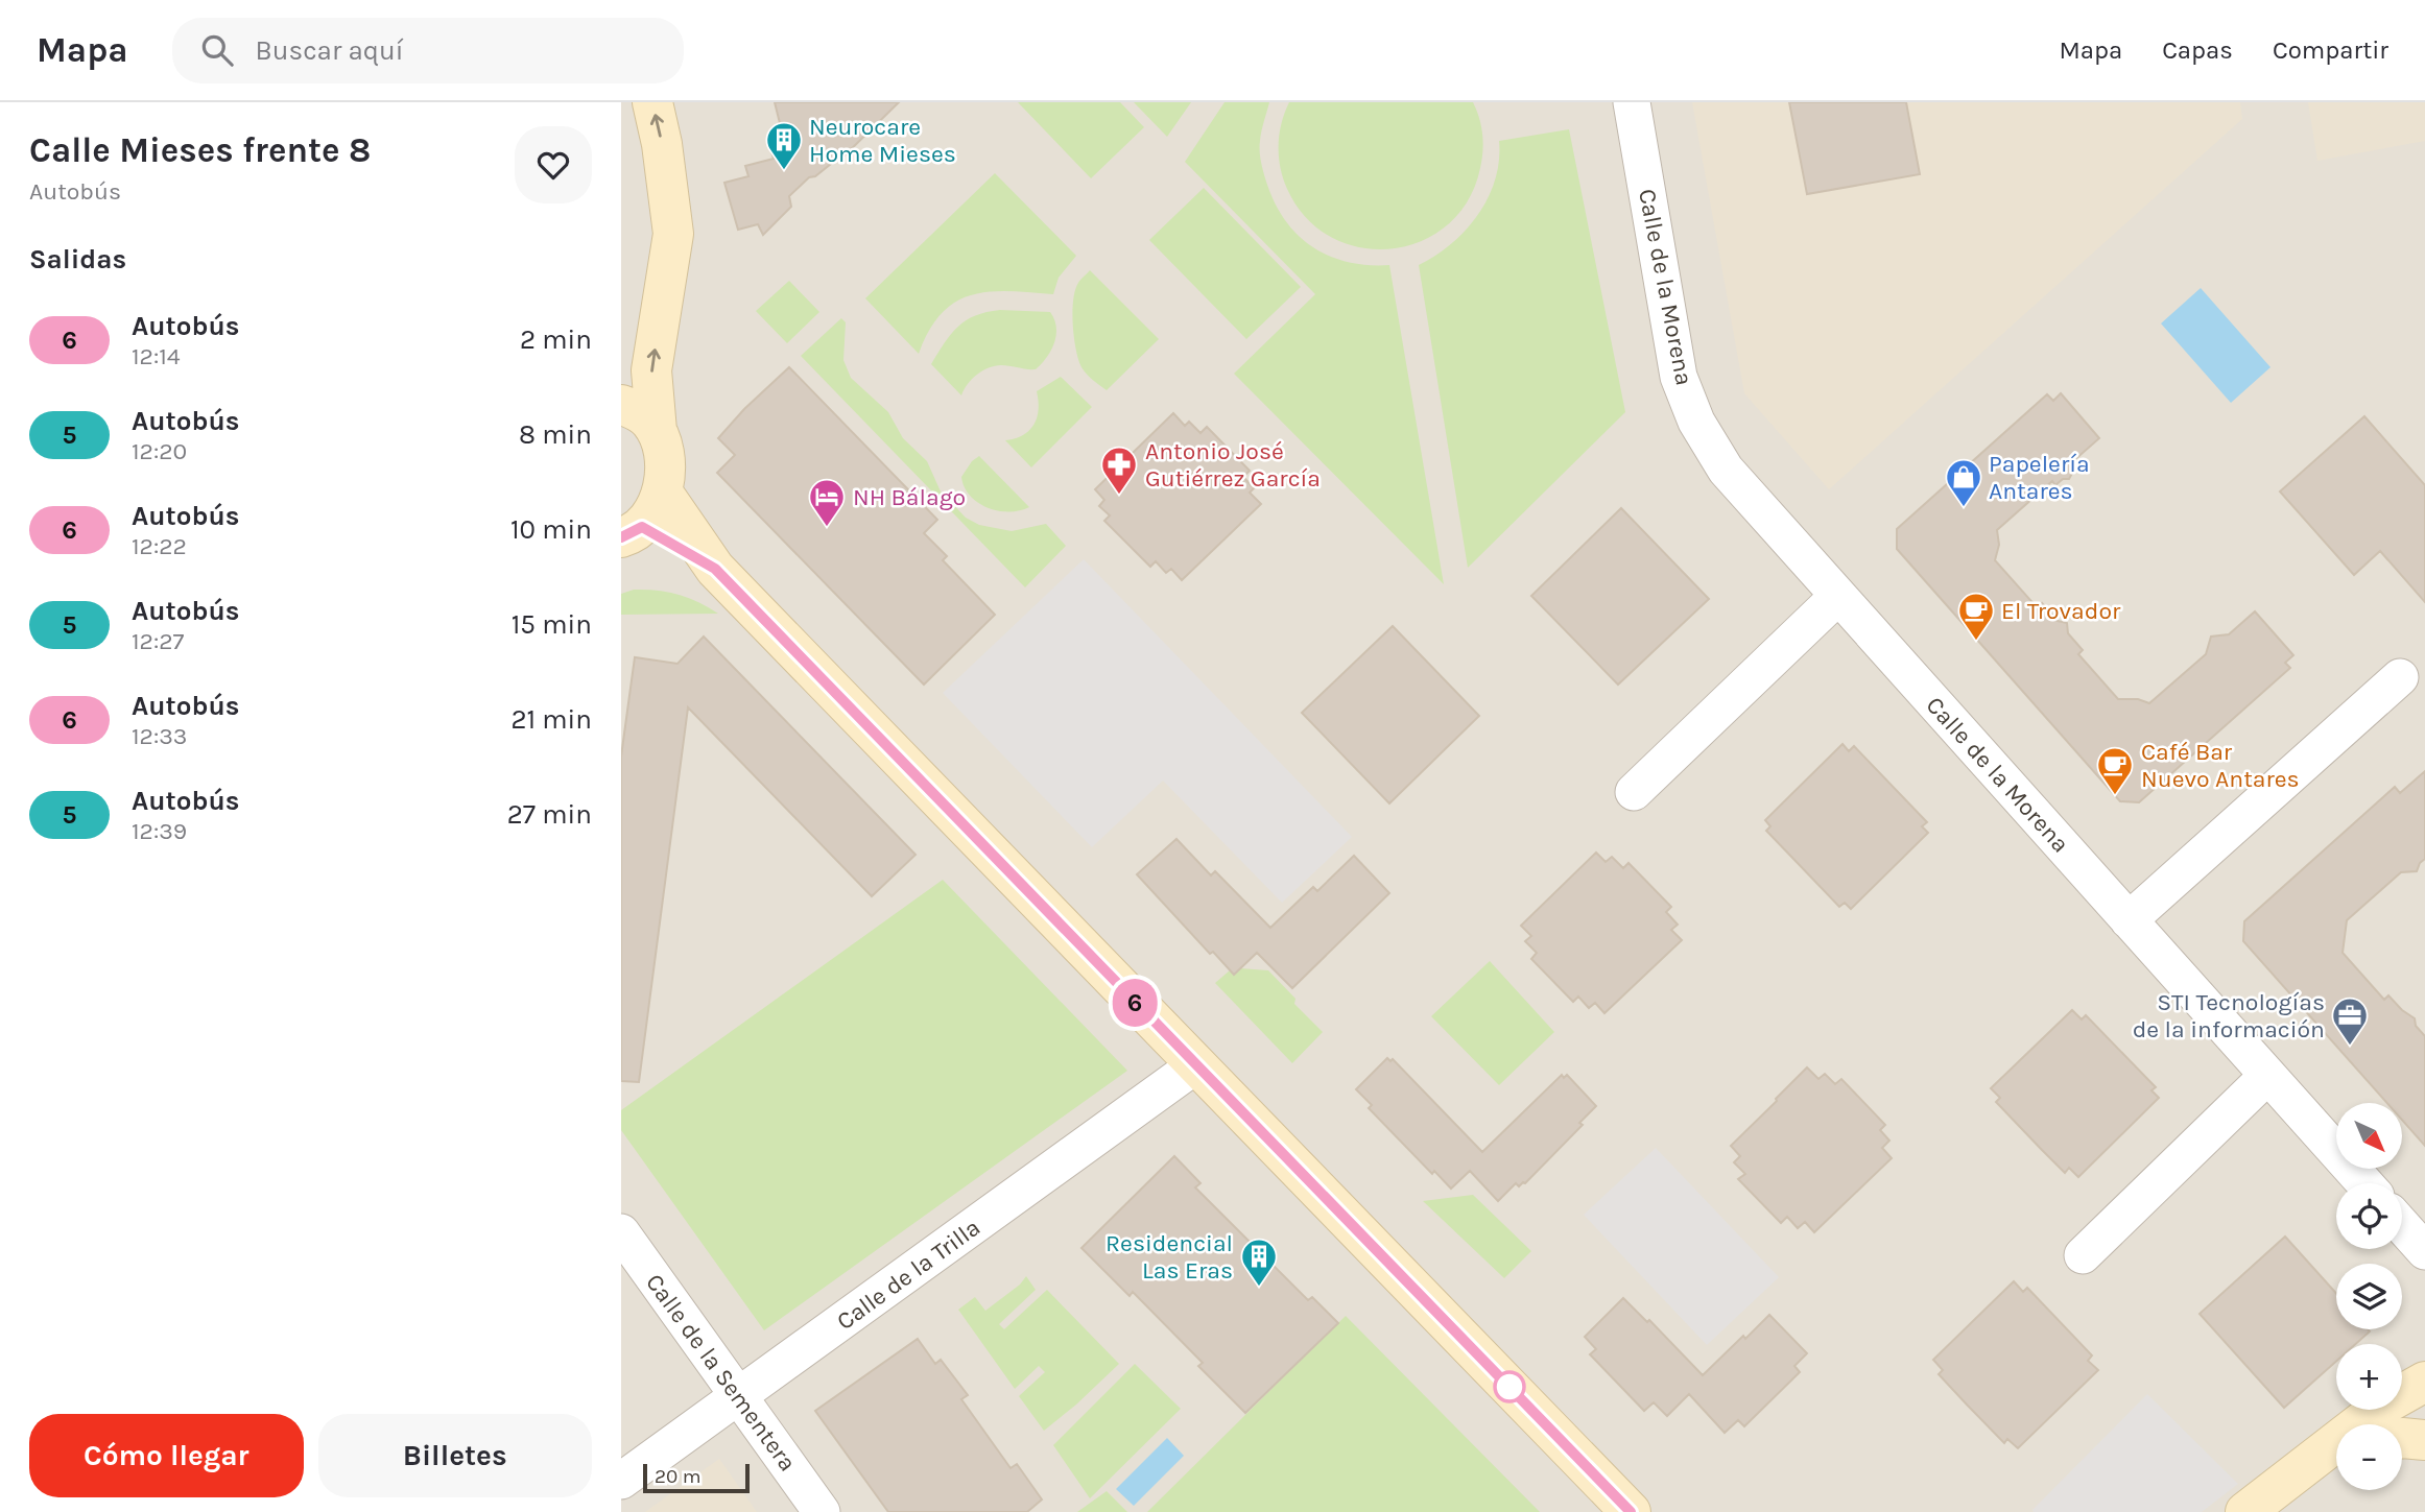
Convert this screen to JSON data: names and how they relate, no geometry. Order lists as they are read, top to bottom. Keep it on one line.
{"streets":{"street":["Calle de la Morena","Calle de la Trilla","Calle de la Sementera"]},"crossings":[["Calle de la Trilla","Calle de la Sementera"]],"places":{"building":["Neurocare Home Mieses","Residencial Las Eras"],"pharmacy":["Antonio José Gutiérrez García"],"shop":["Papelería Antares"],"hotel":["NH Bálago"],"cafe":["El Trovador","Café Bar Nuevo Antares"],"office":["STI Tecnologías de la información"]},"lines":["bus line 6"],"scale_bar":"20 m","north":"bottom right","page":{"header":"Mapa","search":"Buscar aquí","nav":["Mapa","Capas","Compartir"],"heading":[["Calle Mieses frente 8","Autobús"],"Salidas"],"on_map":"6","list":[{"mark":"6","name":"Autobús","note":"12:14","value":"2 min"},{"mark":"5","name":"Autobús","note":"12:20","value":"8 min"},{"mark":"6","name":"Autobús","note":"12:22","value":"10 min"},{"mark":"5","name":"Autobús","note":"12:27","value":"15 min"},{"mark":"6","name":"Autobús","note":"12:33","value":"21 min"},{"mark":"5","name":"Autobús","note":"12:39","value":"27 min"}],"map_buttons":["+","−"],"buttons":["Cómo llegar","Billetes"],"scale":"20 m"}}
